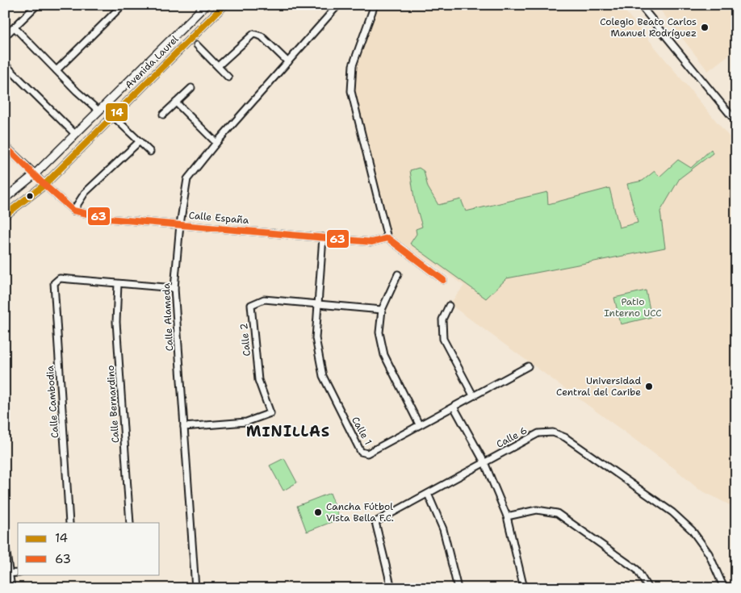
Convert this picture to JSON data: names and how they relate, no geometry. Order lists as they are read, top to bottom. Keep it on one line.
{"streets":{"street":["Avenida Laurel","Calle España","Calle Alameda","Calle 2","Calle Cambodia","Calle Bernardino","Calle 1","Calle 6"]},"crossings":[["Avenida Laurel","Calle España"],["Calle España","Calle Alameda"],["Calle España","Calle 1"],["Calle Alameda","Calle 2"],["Calle 2","Calle 1"],["Calle Cambodia","Calle Bernardino"]],"districts":["MINILLAS"],"parks":["Patio Interno UCC"],"places":["Colegio Beato Carlos Manuel Rodríguez","Universidad Central del Caribe","Cancha Fútbol Vista Bella F.C."],"lines":["transit line 14","transit line 63"],"legend":["14","63"]}
